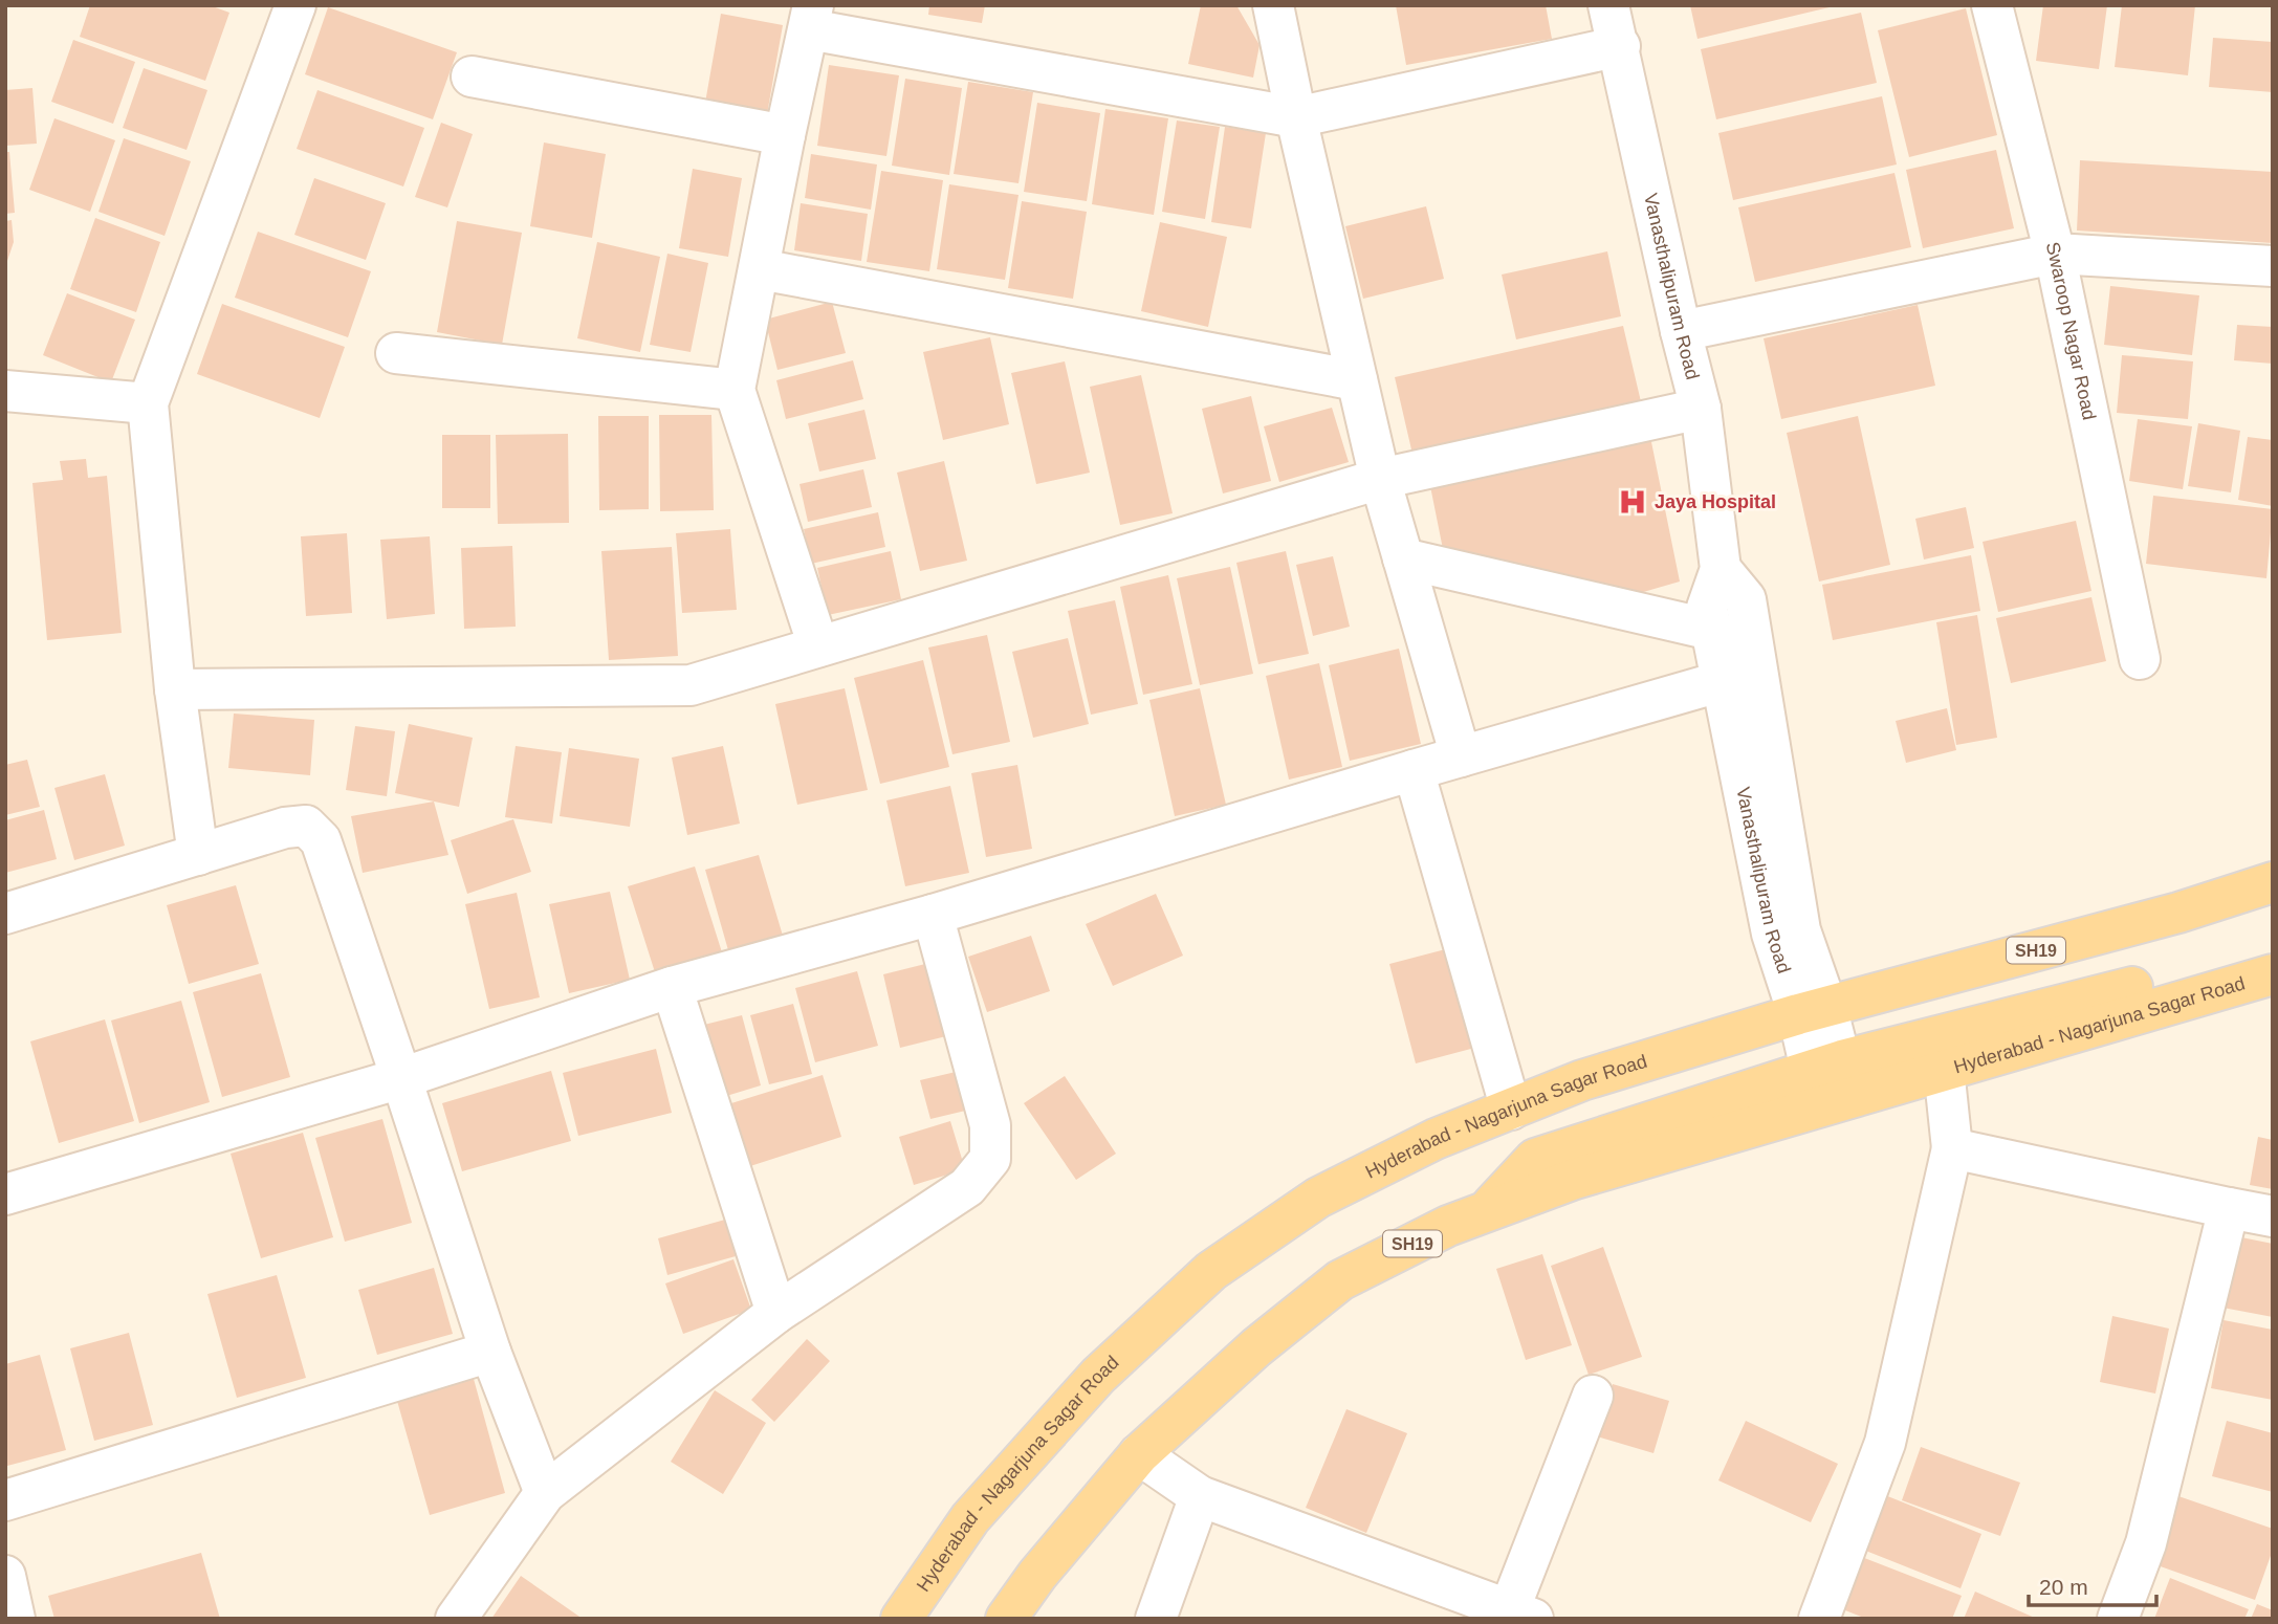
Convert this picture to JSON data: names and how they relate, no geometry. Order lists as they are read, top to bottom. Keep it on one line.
{"streets":{"main road":["SH19","Hyderabad - Nagarjuna Sagar Road"],"street":["Vanasthalipuram Road","Swaroop Nagar Road"]},"crossings":[["Vanasthalipuram Road","Hyderabad - Nagarjuna Sagar Road"]],"places":{"hospital":["Jaya Hospital"]},"scale_bar":"20 m"}
